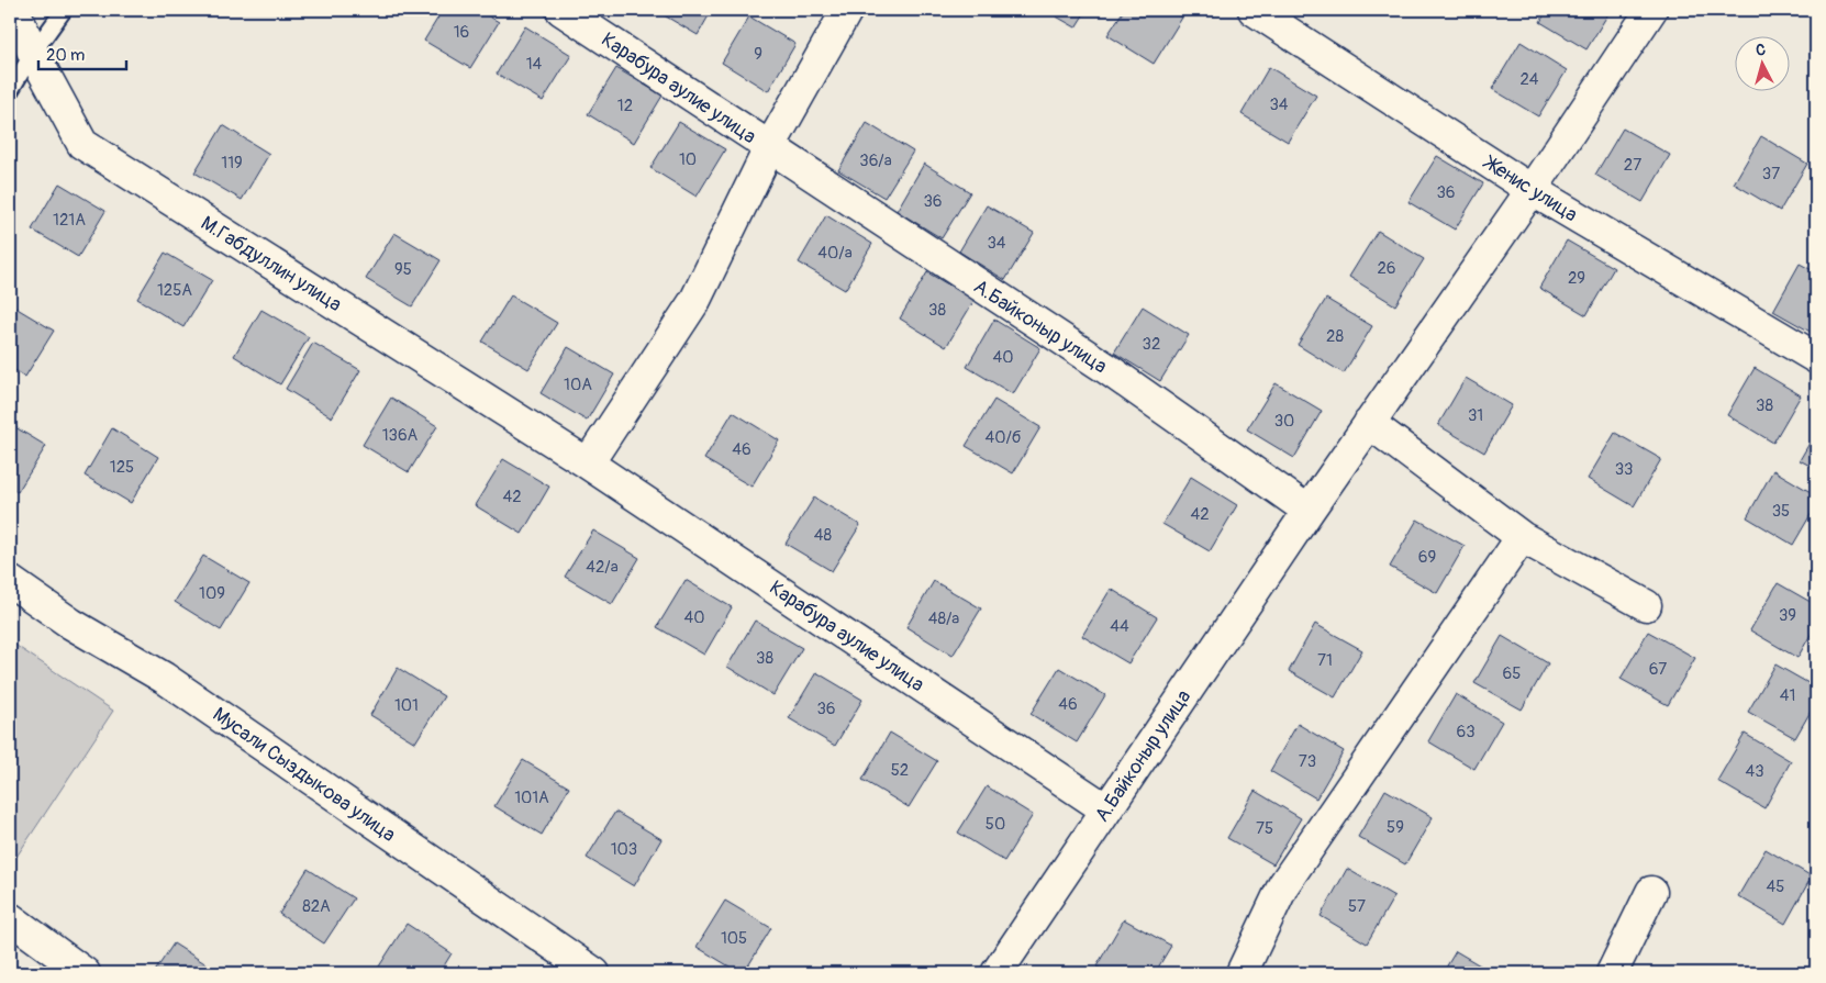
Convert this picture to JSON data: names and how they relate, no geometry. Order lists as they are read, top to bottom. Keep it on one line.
{"streets":{"street":["Карабура аулие улица","Женис улица","М.Габдуллин улица","А.Байконыр улица","Мусали Сыздыкова улица"]},"crossings":[["Карабура аулие улица","М.Габдуллин улица"],["Карабура аулие улица","А.Байконыр улица"],["Женис улица","А.Байконыр улица"]],"house_numbers":["16","9","14","24","34","12","10","36/a","119","27","37","36","36","121А","34","40/a","26","95","29","125А","38","28","32","40","10А","38","31","30","136А","40/б","46","125","33","42","35","42","48","69","42/a","109","39","40","48/a","44","38","71","67","65","41","46","101","36","63","73","52","43","101А","50","59","75","103","45","82А","57","105"],"scale_bar":"20 m","north":"top"}
